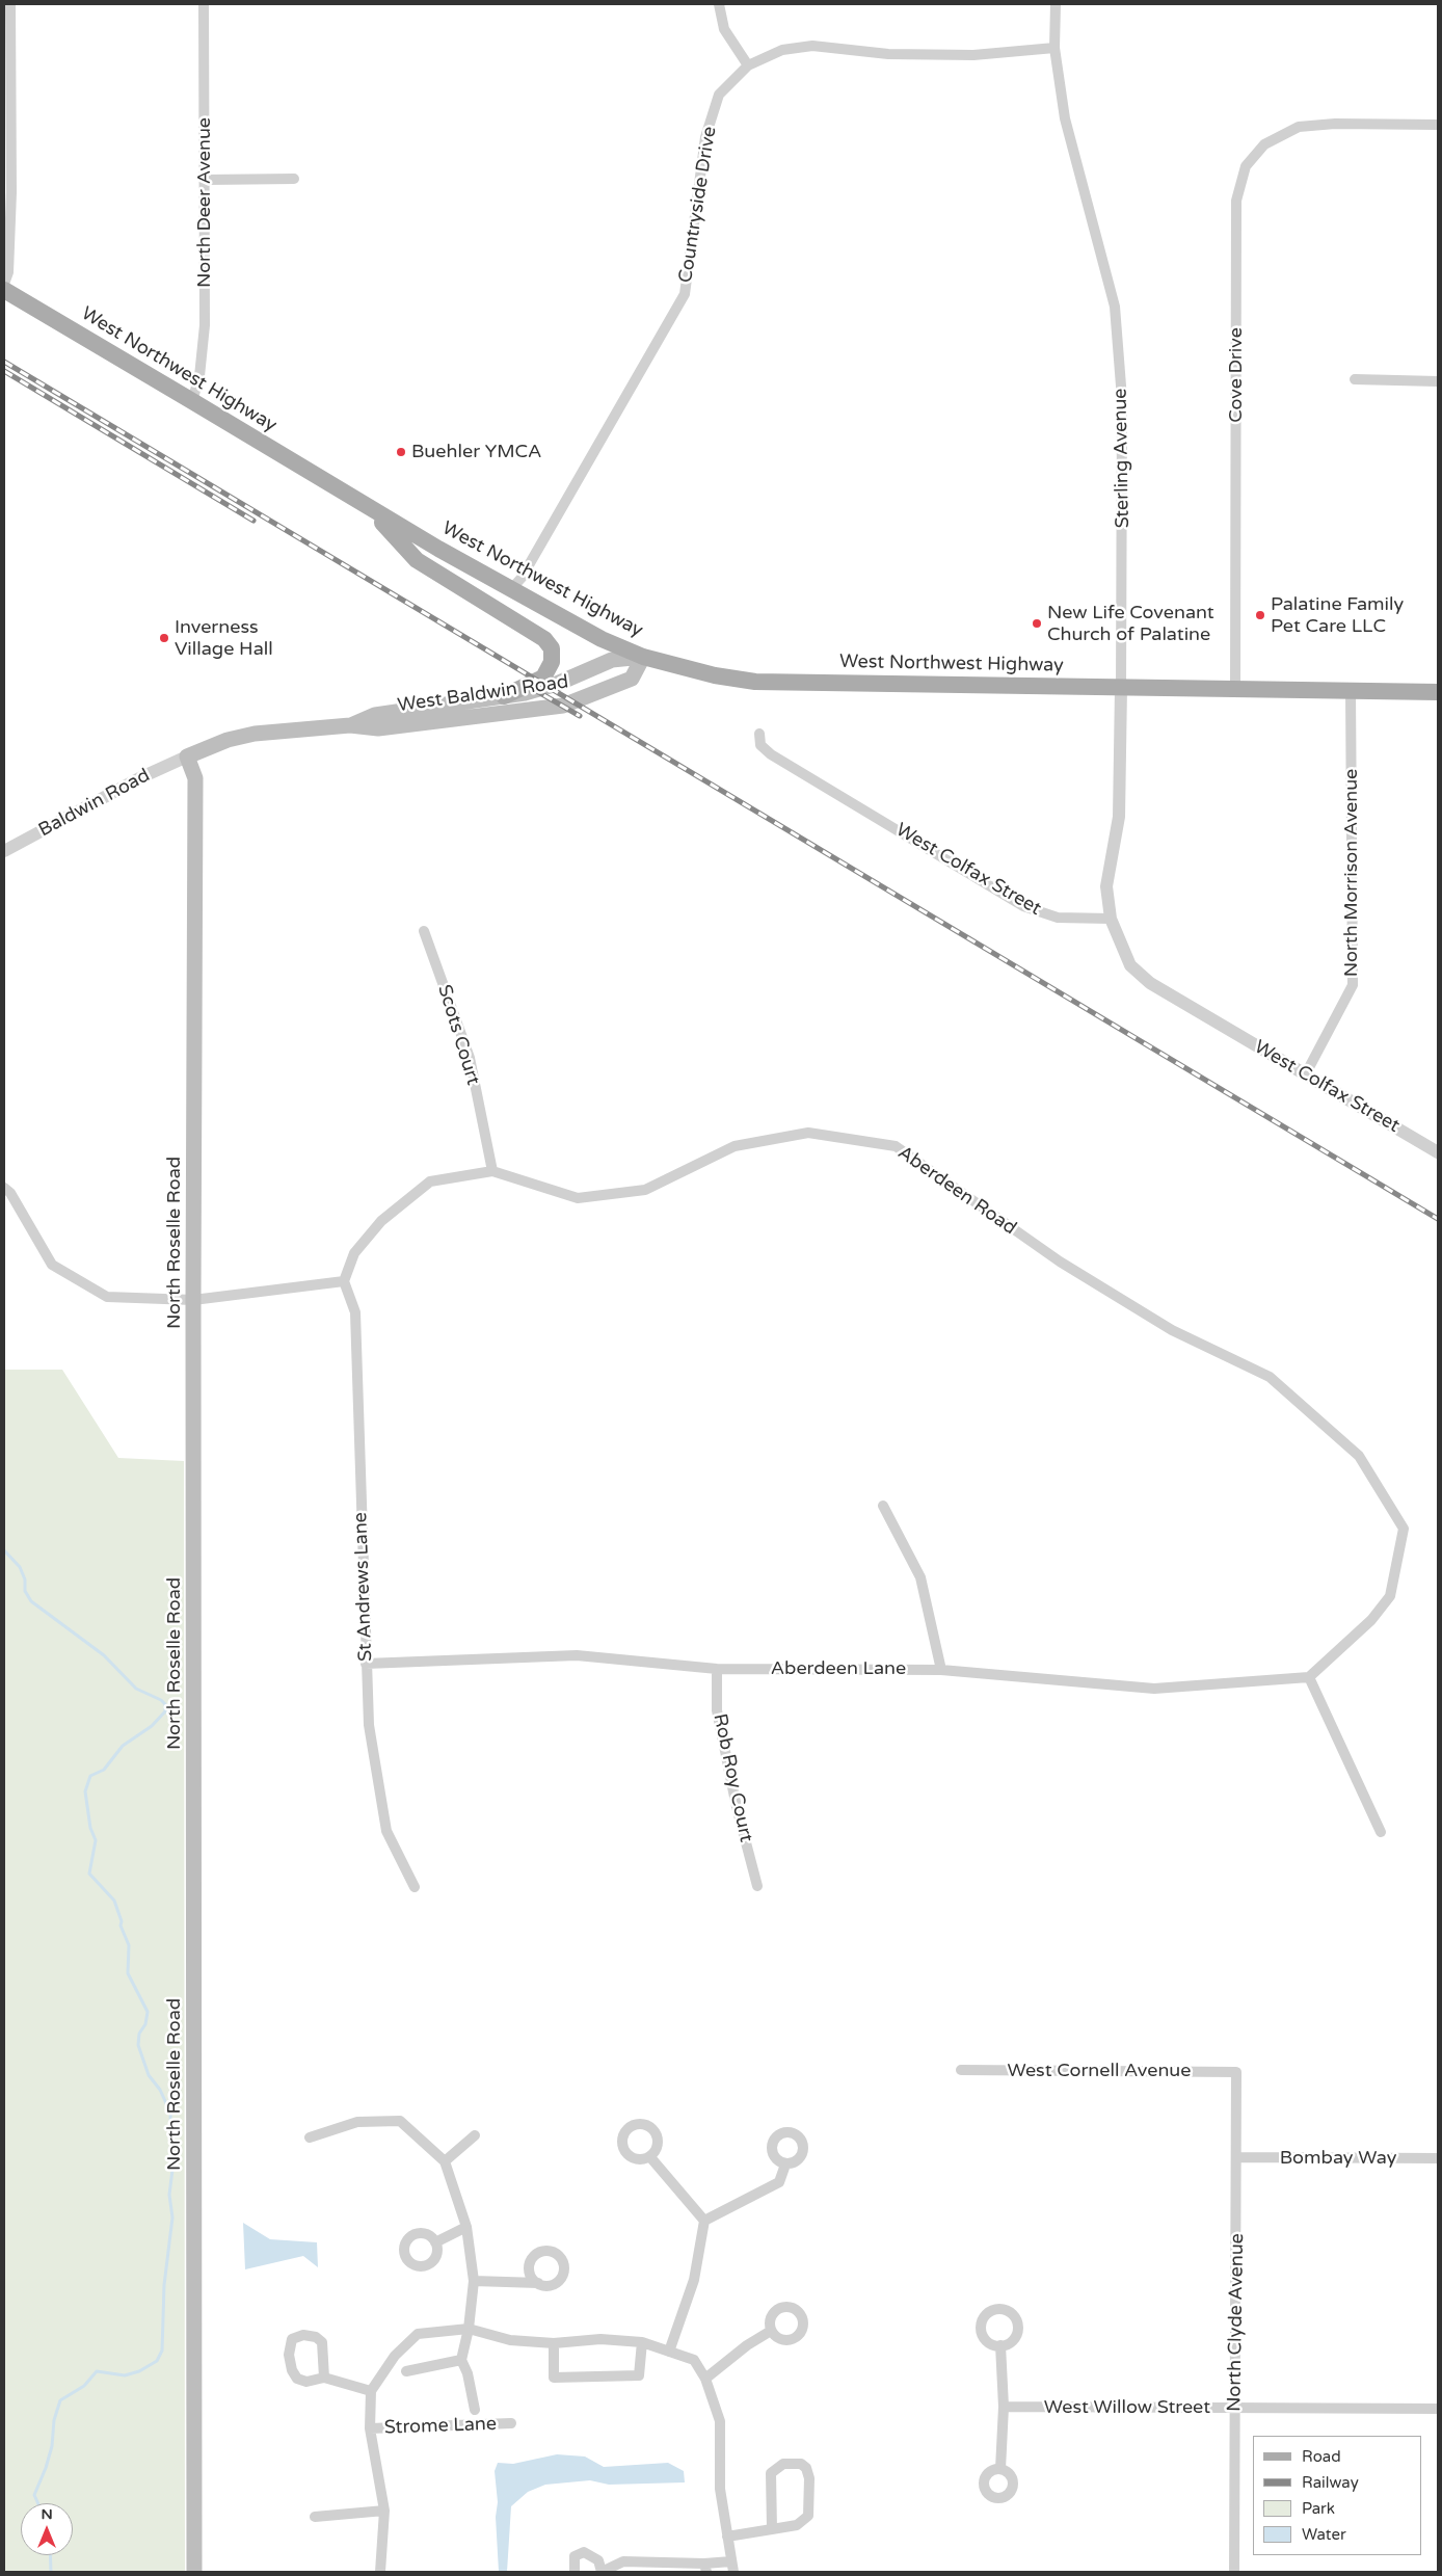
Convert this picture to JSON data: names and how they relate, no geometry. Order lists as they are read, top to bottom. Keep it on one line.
{"streets":{"main road":["West Northwest Highway","West Baldwin Road","North Roselle Road"],"street":["North Deer Avenue","Countryside Drive","Cove Drive","Sterling Avenue","Baldwin Road","West Colfax Street","North Morrison Avenue","Scots Court","Aberdeen Road","St Andrews Lane","Aberdeen Lane","Rob Roy Court","West Cornell Avenue","Bombay Way","North Clyde Avenue","West Willow Street","Strome Lane"]},"crossings":[["North Deer Avenue","West Northwest Highway"],["Countryside Drive","West Northwest Highway"],["Countryside Drive","Sterling Avenue"],["West Northwest Highway","Cove Drive"],["West Northwest Highway","Sterling Avenue"],["West Northwest Highway","West Baldwin Road"],["West Northwest Highway","North Morrison Avenue"],["Sterling Avenue","West Colfax Street"],["West Baldwin Road","Baldwin Road"],["West Baldwin Road","North Roselle Road"],["Baldwin Road","North Roselle Road"],["West Colfax Street","North Morrison Avenue"],["Scots Court","Aberdeen Road"],["Aberdeen Road","St Andrews Lane"],["Aberdeen Road","Aberdeen Lane"],["St Andrews Lane","Aberdeen Lane"],["Aberdeen Lane","Rob Roy Court"],["West Cornell Avenue","North Clyde Avenue"],["Bombay Way","North Clyde Avenue"],["North Clyde Avenue","West Willow Street"]],"places":["Buehler YMCA","Palatine Family Pet Care LLC","New Life Covenant Church of Palatine","Inverness Village Hall"],"legend":["Road","Railway","Park","Water"],"north":"top"}
